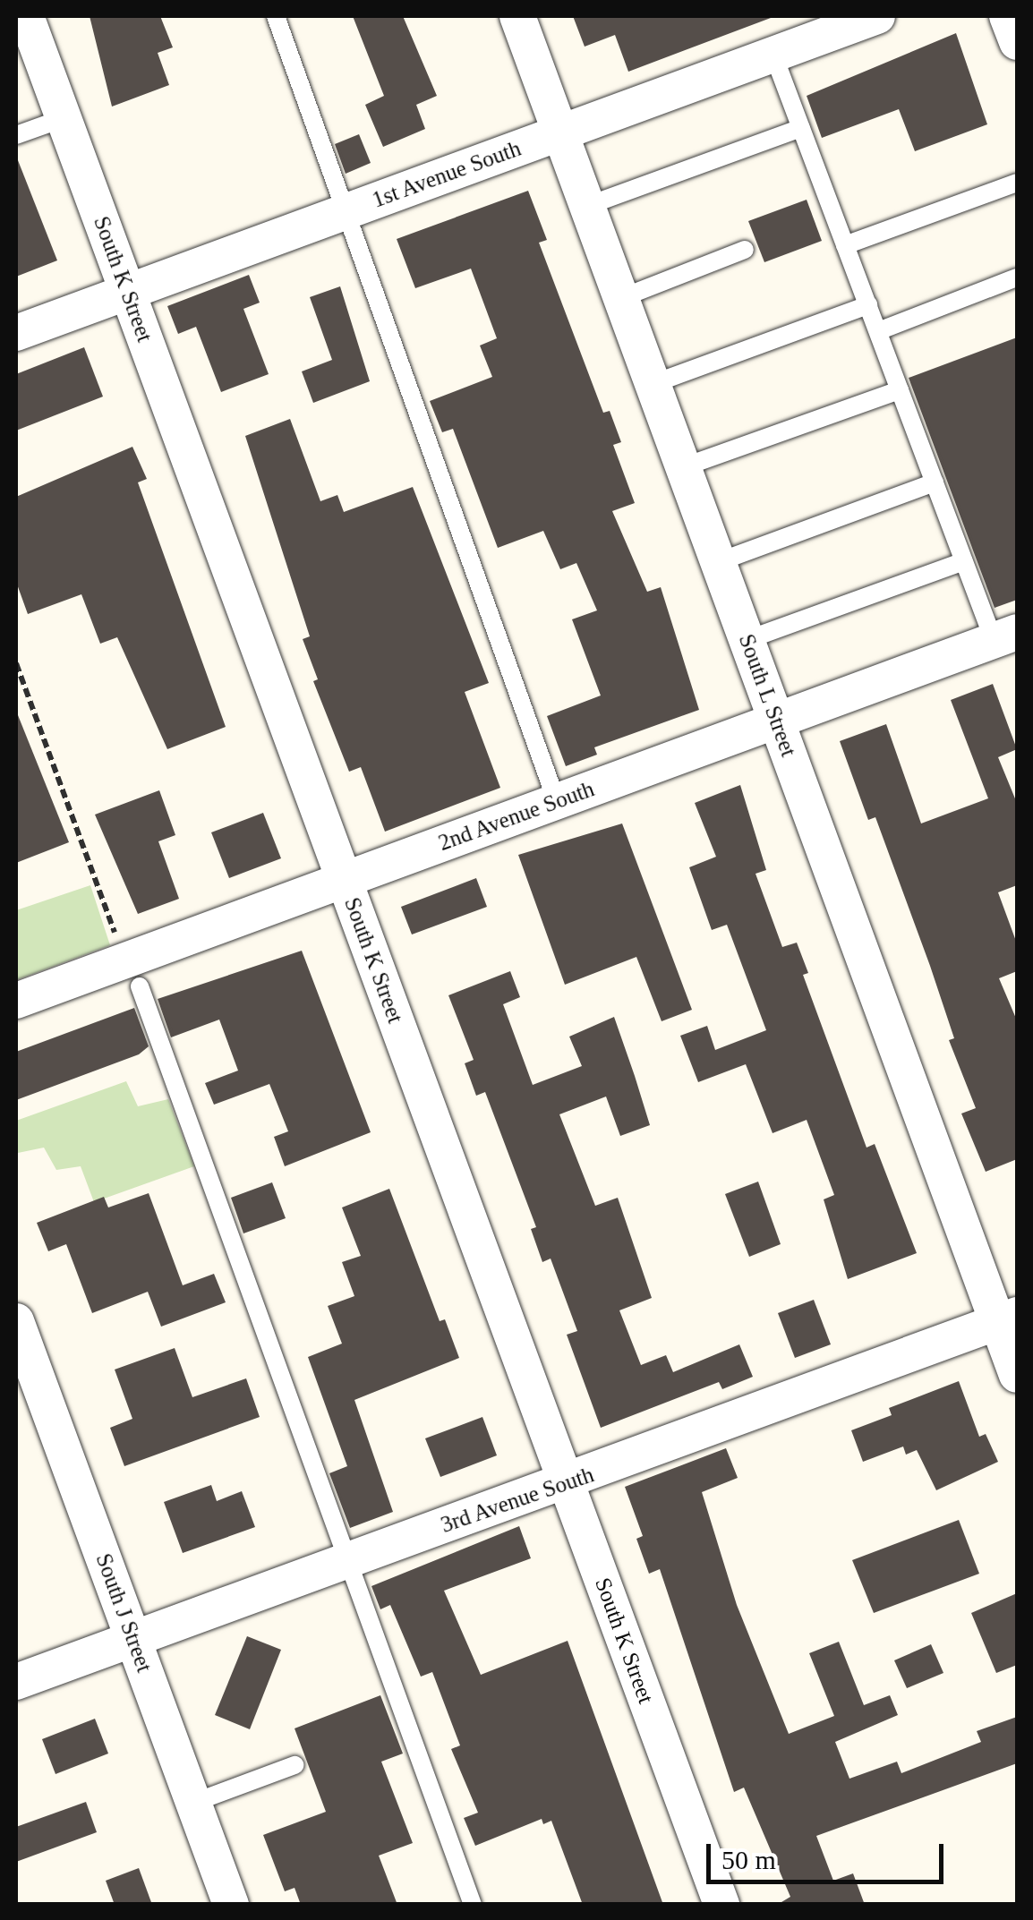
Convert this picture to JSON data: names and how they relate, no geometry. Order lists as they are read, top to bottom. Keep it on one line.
{"streets":{"street":["1st Avenue South","South K Street","South L Street","2nd Avenue South","3rd Avenue South","South J Street"]},"crossings":[["1st Avenue South","South K Street"],["1st Avenue South","South L Street"],["South K Street","2nd Avenue South"],["South K Street","3rd Avenue South"],["South L Street","2nd Avenue South"],["South L Street","3rd Avenue South"],["3rd Avenue South","South J Street"]],"scale_bar":"50 m"}
